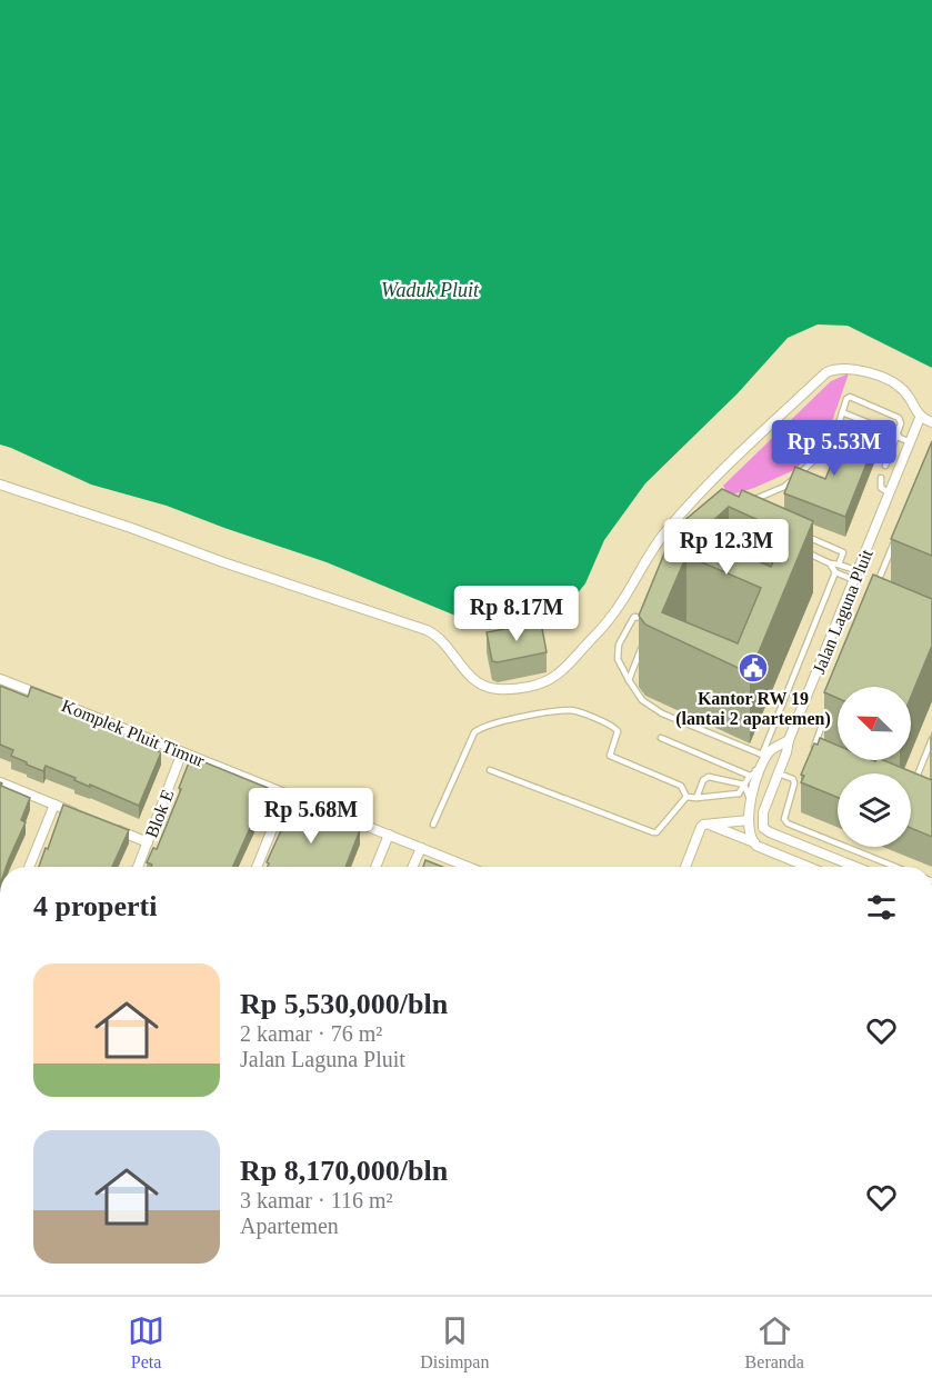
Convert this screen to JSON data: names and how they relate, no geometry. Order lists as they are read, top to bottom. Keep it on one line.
{"streets":{"street":["Jalan Laguna Pluit","Komplek Pluit Timur","Blok E"]},"crossings":[["Komplek Pluit Timur","Blok E"]],"water":["Waduk Pluit"],"places":{"public building":["Kantor RW 19 (lantai 2 apartemen)"]},"north":"top left","page":{"price":["Rp 5.53M","Rp 12.3M","Rp 8.17M","Rp 5.68M"],"heading":"4 properti","list":[{"name":"Rp 5,530,000/bln","note":"2 kamar · 76 m² · Jalan Laguna Pluit"},{"name":"Rp 8,170,000/bln","note":"3 kamar · 116 m² · Apartemen"}],"tabs":["Peta","Disimpan","Beranda"]}}
